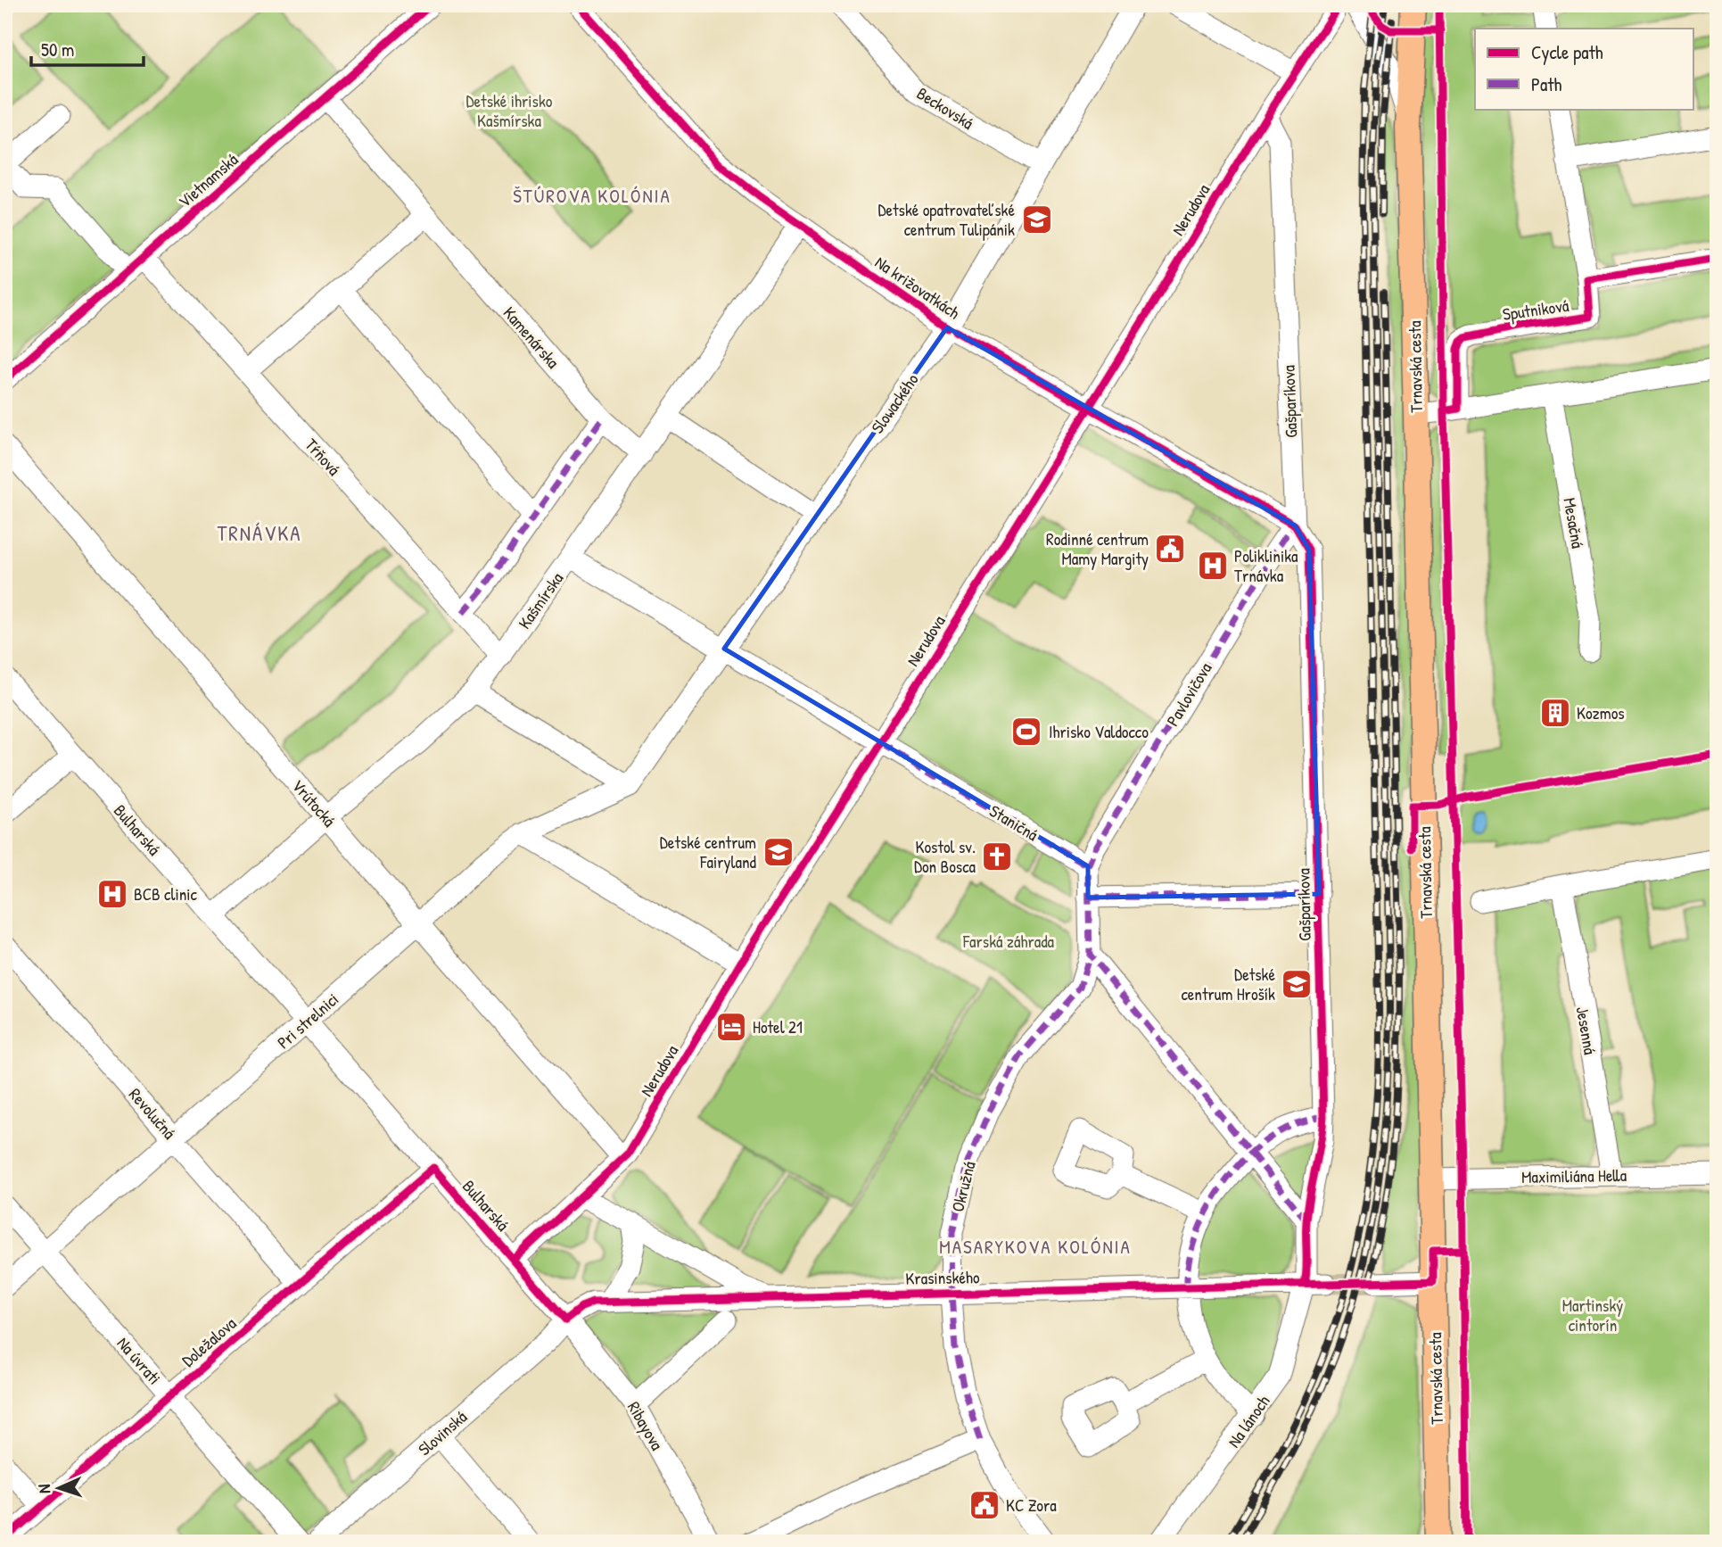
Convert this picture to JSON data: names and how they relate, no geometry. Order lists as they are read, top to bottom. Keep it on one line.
{"streets":{"main road":["Trnavská cesta"],"street":["Beckovská","Vietnamská","Nerudova","Na križovatkách","Sputniková","Kamenárska","Gašparíkova","Slowackého","Tŕňová","Mesačná","Kašmírska","Pavlovičova","Vrútocká","Staničná","Bulharská","Pri strelnici","Jesenná","Revolučná","Maximiliána Hella","Okružná","Krasinského","Doležalova","Na úvrati","Na lánoch","Ribayova","Slovinská"]},"crossings":[["Beckovská","Slowackého"],["Vietnamská","Kamenárska"],["Vietnamská","Tŕňová"],["Nerudova","Na križovatkách"],["Nerudova","Gašparíkova"],["Nerudova","Vrútocká"],["Nerudova","Staničná"],["Nerudova","Bulharská"],["Na križovatkách","Gašparíkova"],["Na križovatkách","Slowackého"],["Na križovatkách","Kašmírska"],["Na križovatkách","Pavlovičova"],["Kamenárska","Kašmírska"],["Trnavská cesta","Maximiliána Hella"],["Gašparíkova","Pavlovičova"],["Gašparíkova","Krasinského"],["Gašparíkova","Na lánoch"],["Slowackého","Staničná"],["Slowackého","Pri strelnici"],["Tŕňová","Kašmírska"],["Kašmírska","Vrútocká"],["Kašmírska","Staničná"],["Kašmírska","Bulharská"],["Pavlovičova","Staničná"],["Vrútocká","Pri strelnici"],["Bulharská","Pri strelnici"],["Bulharská","Krasinského"],["Bulharská","Doležalova"],["Bulharská","Ribayova"],["Bulharská","Slovinská"],["Pri strelnici","Revolučná"],["Pri strelnici","Na úvrati"],["Jesenná","Maximiliána Hella"],["Revolučná","Doležalova"],["Okružná","Krasinského"],["Krasinského","Na lánoch"],["Krasinského","Ribayova"],["Krasinského","Slovinská"],["Doležalova","Na úvrati"],["Ribayova","Slovinská"]],"districts":["ŠTÚROVA KOLÓNIA","TRNÁVKA","MASARYKOVA KOLÓNIA"],"parks":["Detské ihrisko Kašmírska","Farská záhrada","Martinský cintorín"],"places":{"school or university":["Detské opatrovateľské centrum Tulipánik","Detské centrum Fairyland","Detské centrum Hrošík"],"public building":["Rodinné centrum Mamy Margity","KC Zora"],"hospital":["Poliklinika Trnávka","BCB clinic"],"building":["Kozmos"],"sports":["Ihrisko Valdocco"],"church":["Kostol sv. Don Bosca"],"hotel":["Hotel 21"]},"legend":["Cycle path","Path"],"scale_bar":"50 m","north":"left"}
